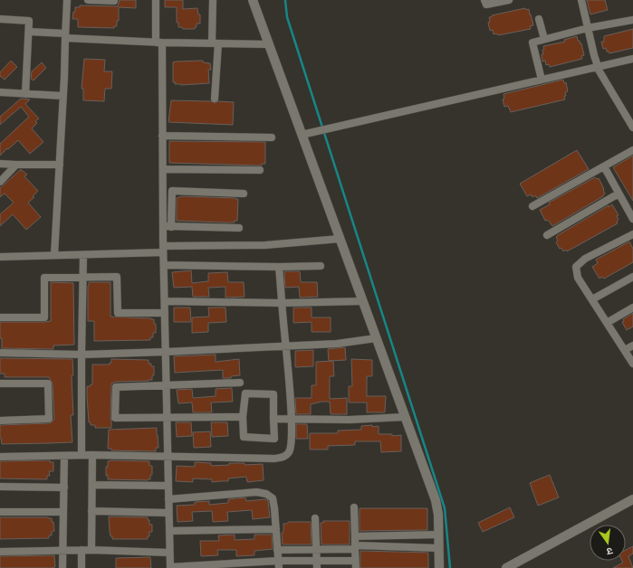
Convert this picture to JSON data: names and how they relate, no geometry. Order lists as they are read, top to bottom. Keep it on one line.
{"north":"bottom"}
